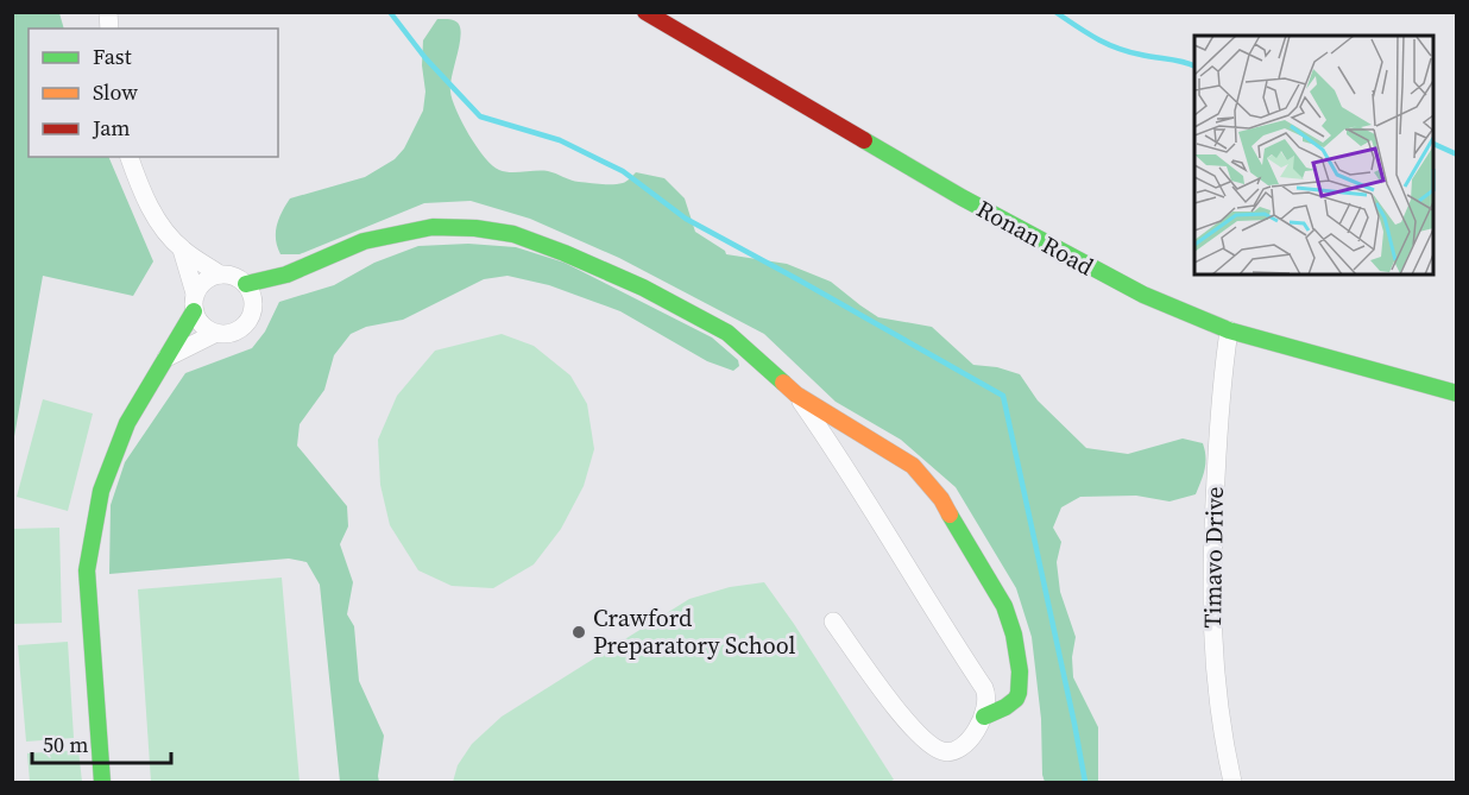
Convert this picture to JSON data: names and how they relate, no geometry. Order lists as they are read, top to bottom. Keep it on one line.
{"streets":{"street":["Ronan Road","Timavo Drive"]},"crossings":[["Ronan Road","Timavo Drive"]],"places":["Crawford Preparatory School"],"legend":["Fast","Slow","Jam"],"scale_bar":"50 m"}
